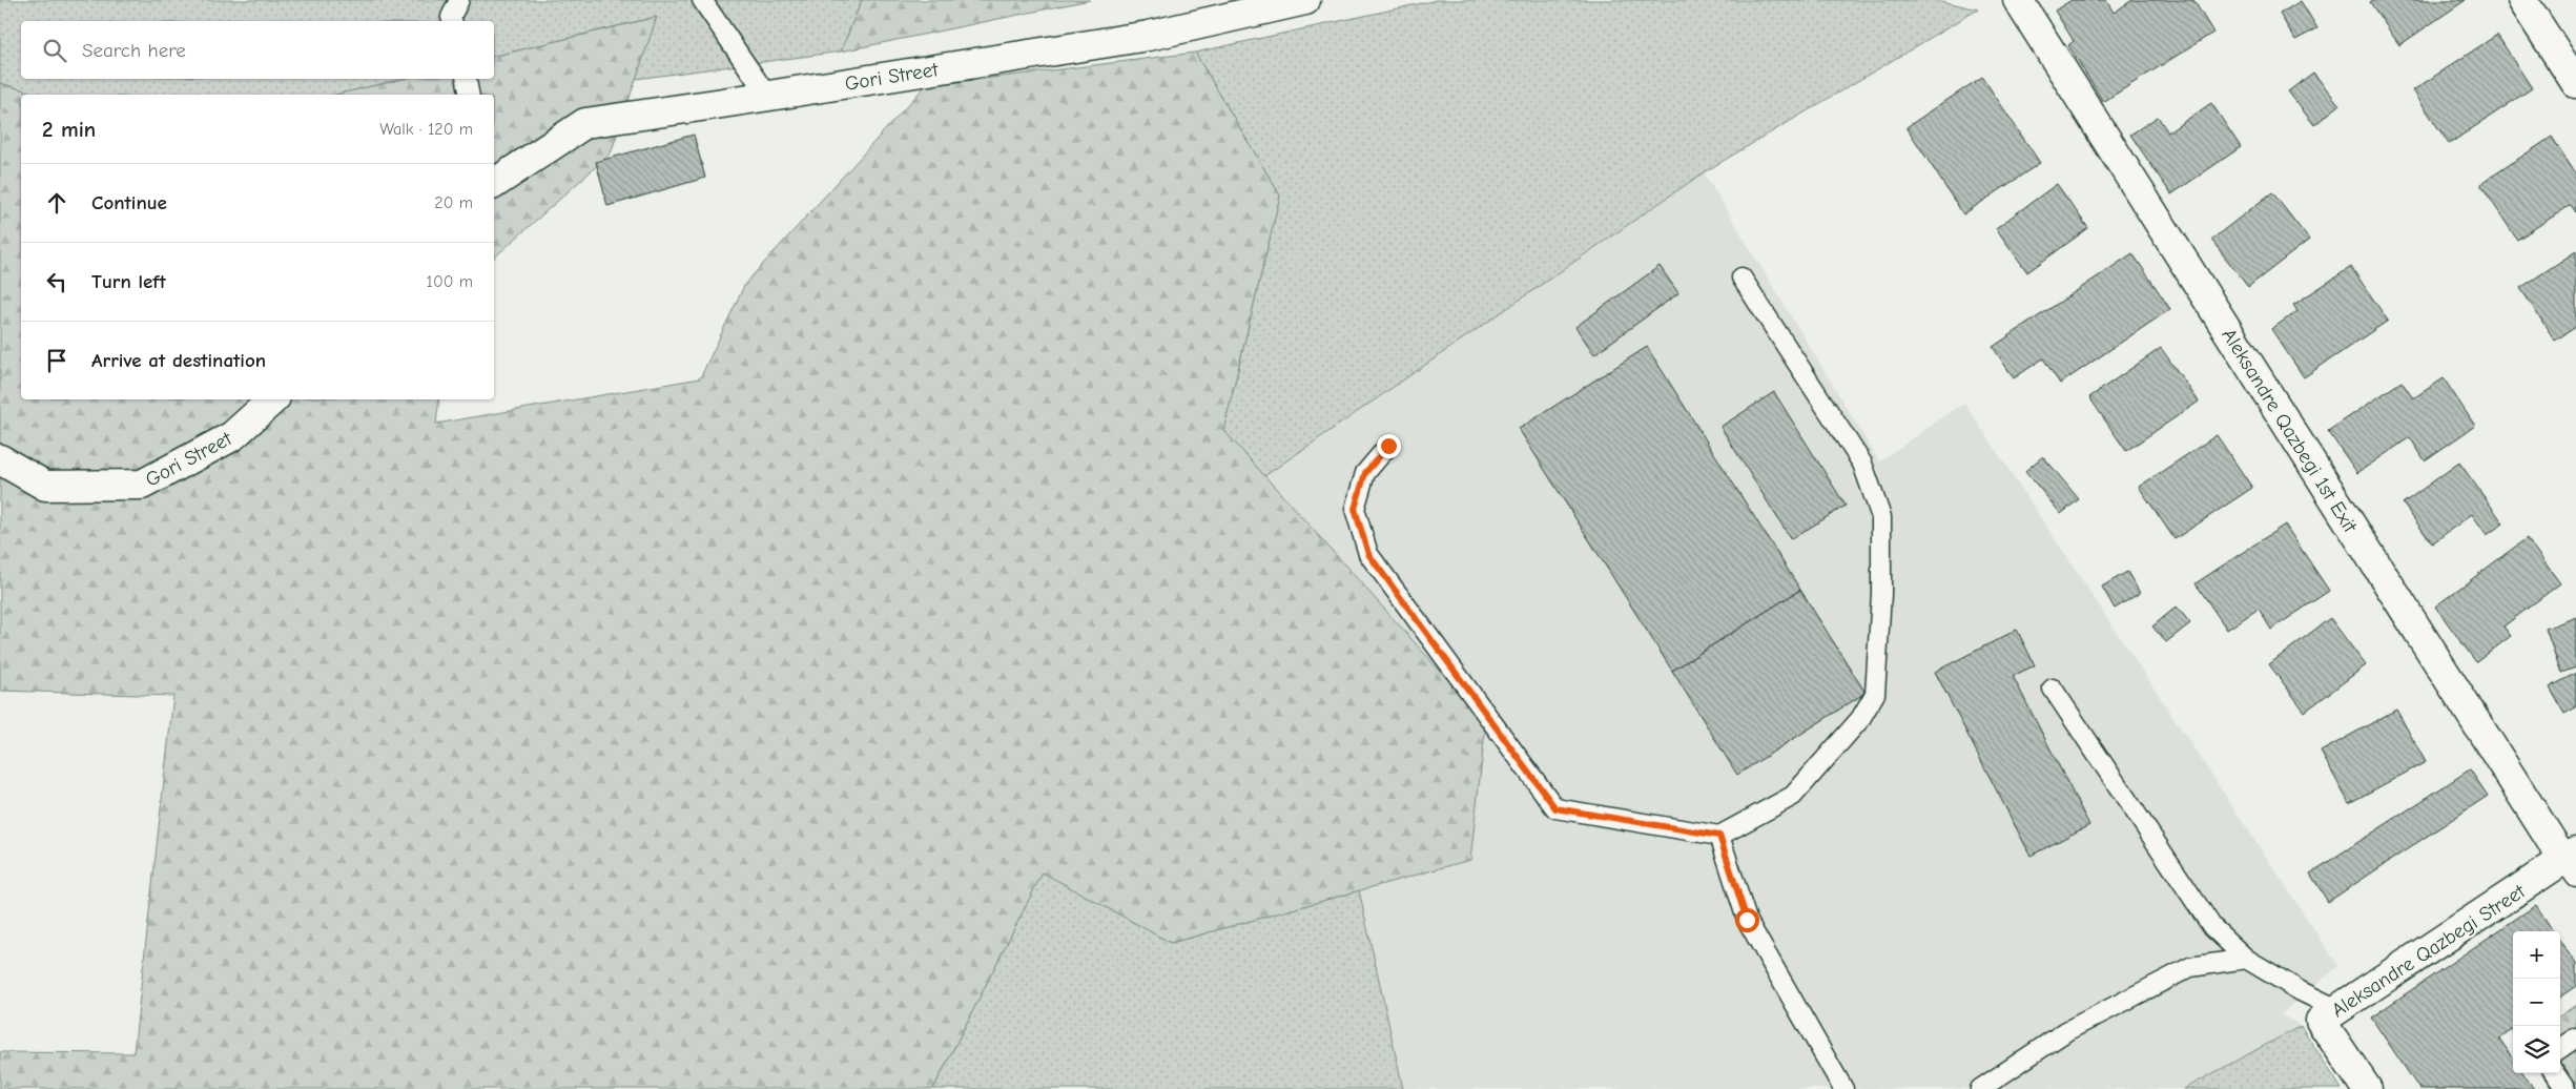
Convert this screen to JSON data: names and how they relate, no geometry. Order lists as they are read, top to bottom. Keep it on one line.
{"streets":{"street":["Gori Street","Aleksandre Qazbegi 1st Exit","Aleksandre Qazbegi Street"]},"crossings":[["Aleksandre Qazbegi 1st Exit","Aleksandre Qazbegi Street"]],"page":{"search":"Search here","heading":["2 min","Walk · 120 m"],"list":[["Continue","20 m"],["Turn left","100 m"],"Arrive at destination"],"map_buttons":["+","−"]}}
